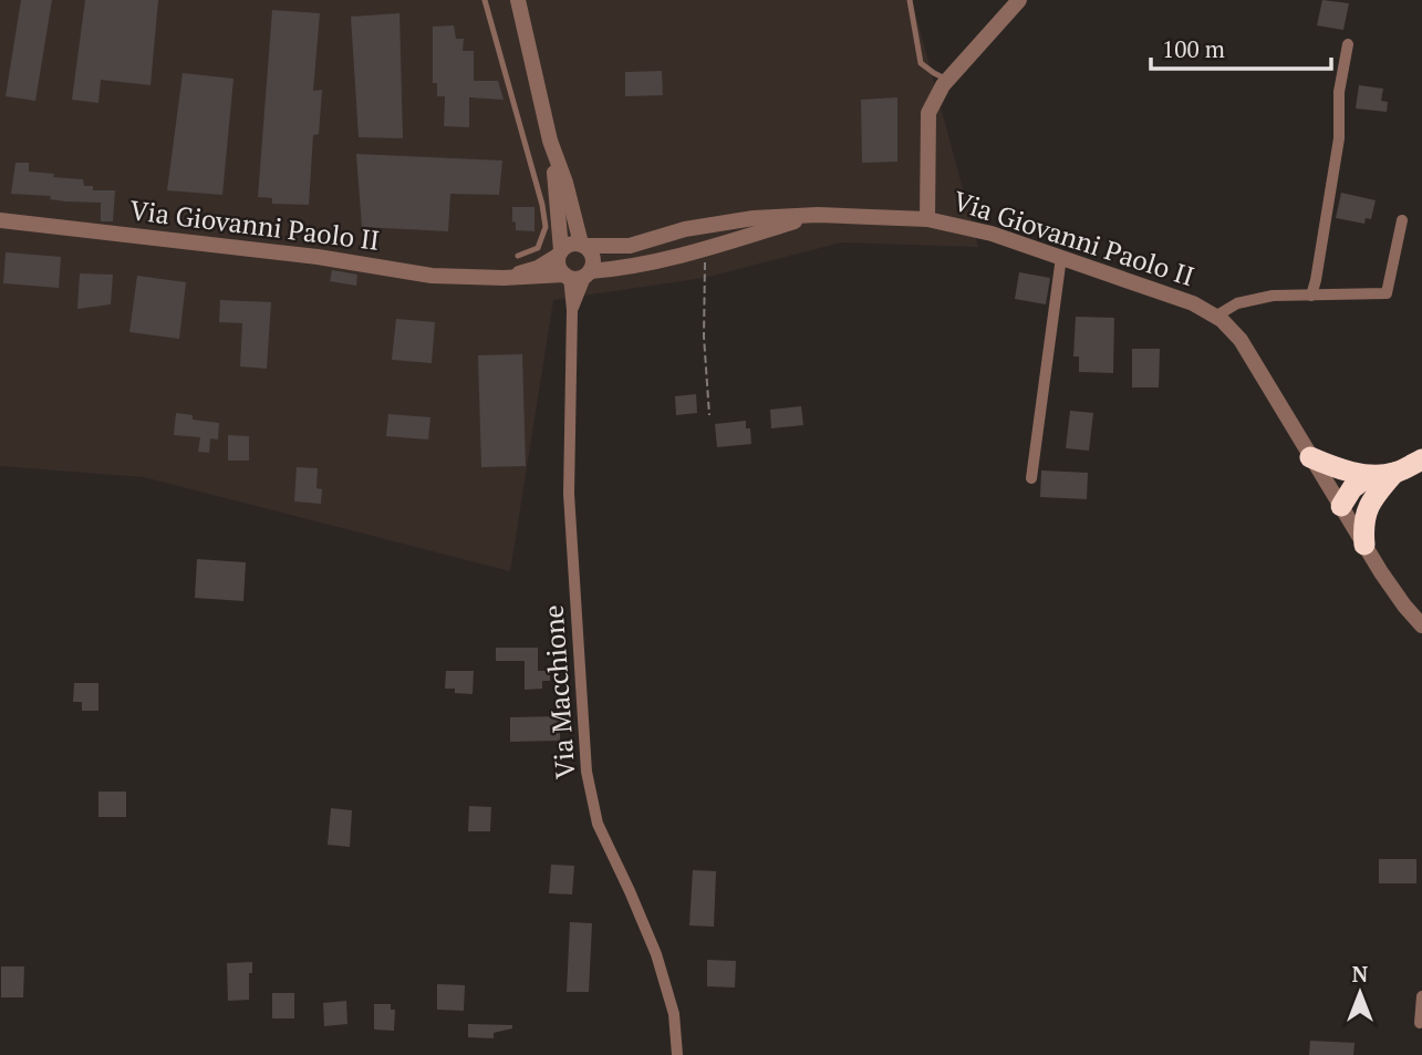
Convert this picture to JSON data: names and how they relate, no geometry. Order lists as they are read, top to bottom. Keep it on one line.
{"streets":{"street":["Via Giovanni Paolo II","Via Macchione"]},"crossings":[["Via Giovanni Paolo II","Via Macchione"]],"scale_bar":"100 m","north":"top"}
